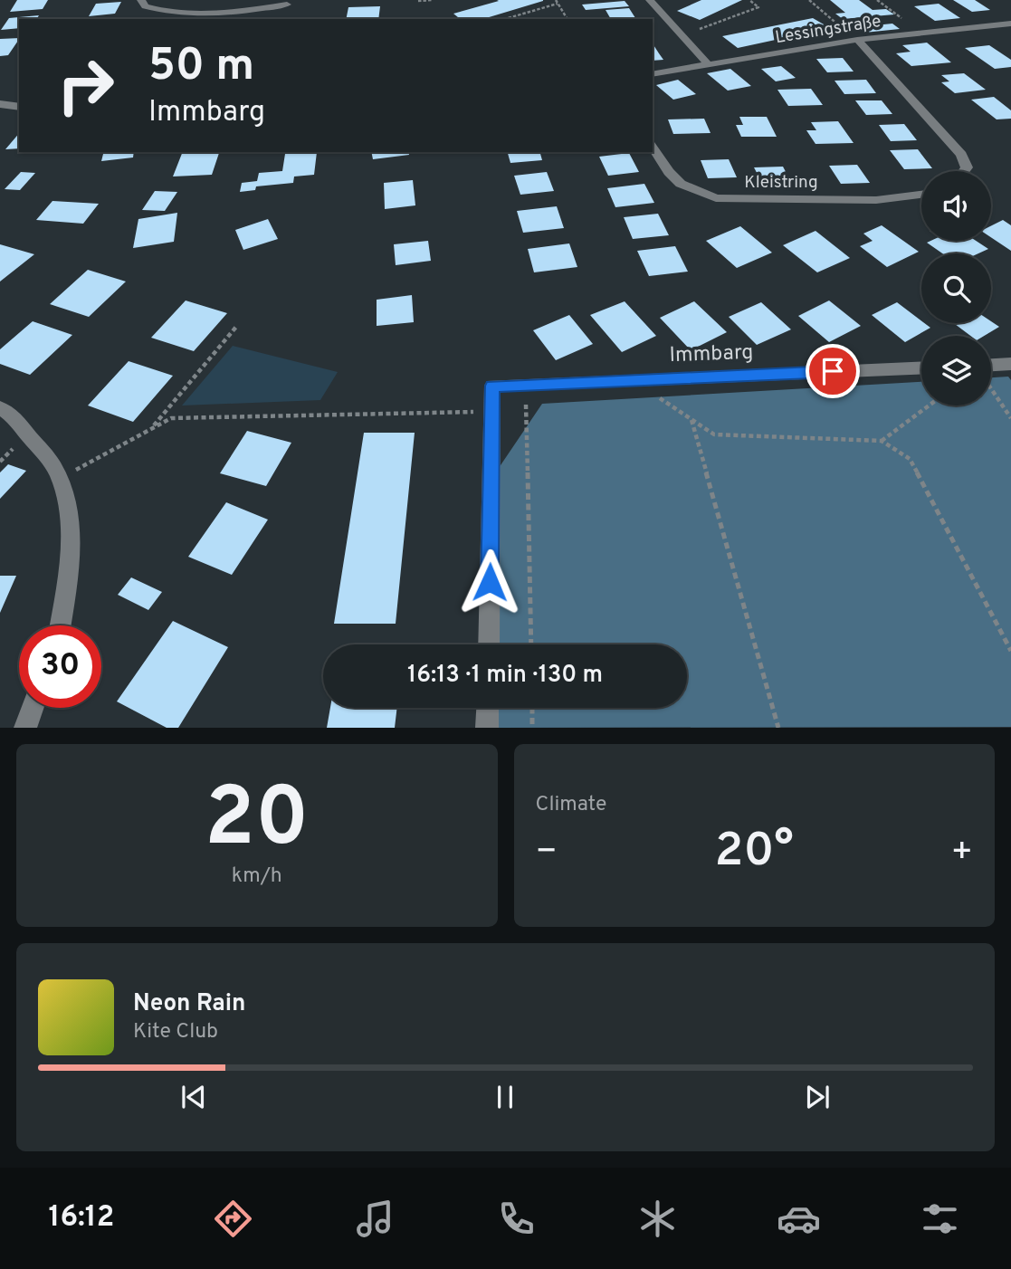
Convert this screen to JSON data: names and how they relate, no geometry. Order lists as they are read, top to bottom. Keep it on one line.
{"streets":{"street":["Lessingstraße","Kleistring","Immbarg"]},"page":{"turn":["50 m","Immbarg"],"limit":"30","trip":"16:13 · 1 min · 130 m","tile":[["20","km/h"],"Climate"],"heat":["−","20°","+"],"song":["Neon Rain","Kite Club"],"tabs":"16:12"}}
